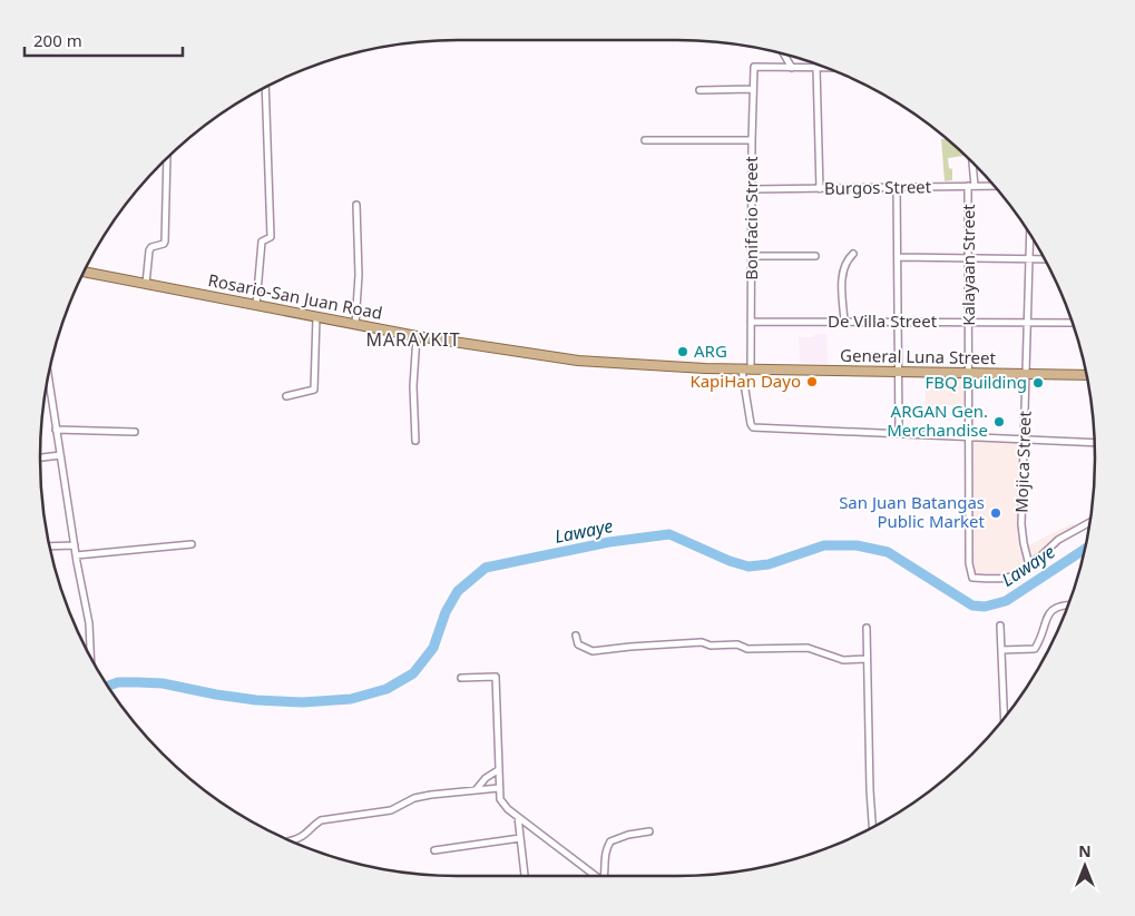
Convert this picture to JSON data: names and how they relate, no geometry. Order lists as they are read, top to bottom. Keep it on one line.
{"streets":{"main road":["Rosario-San Juan Road","General Luna Street"],"street":["Burgos Street","Bonifacio Street","Kalayaan Street","De Villa Street","Mojica Street"]},"crossings":[["Burgos Street","Bonifacio Street"],["Burgos Street","Kalayaan Street"],["Bonifacio Street","Rosario-San Juan Road"],["Bonifacio Street","De Villa Street"],["Bonifacio Street","General Luna Street"],["Kalayaan Street","De Villa Street"],["Kalayaan Street","General Luna Street"],["Kalayaan Street","Mojica Street"],["Rosario-San Juan Road","General Luna Street"],["De Villa Street","Mojica Street"],["General Luna Street","Mojica Street"]],"districts":["MARAYKIT"],"water":["Lawaye"],"places":["ARG","KapiHan Dayo","FBQ Building","ARGAN Gen. Merchandise","San Juan Batangas Public Market"],"scale_bar":"200 m","north":"top"}
